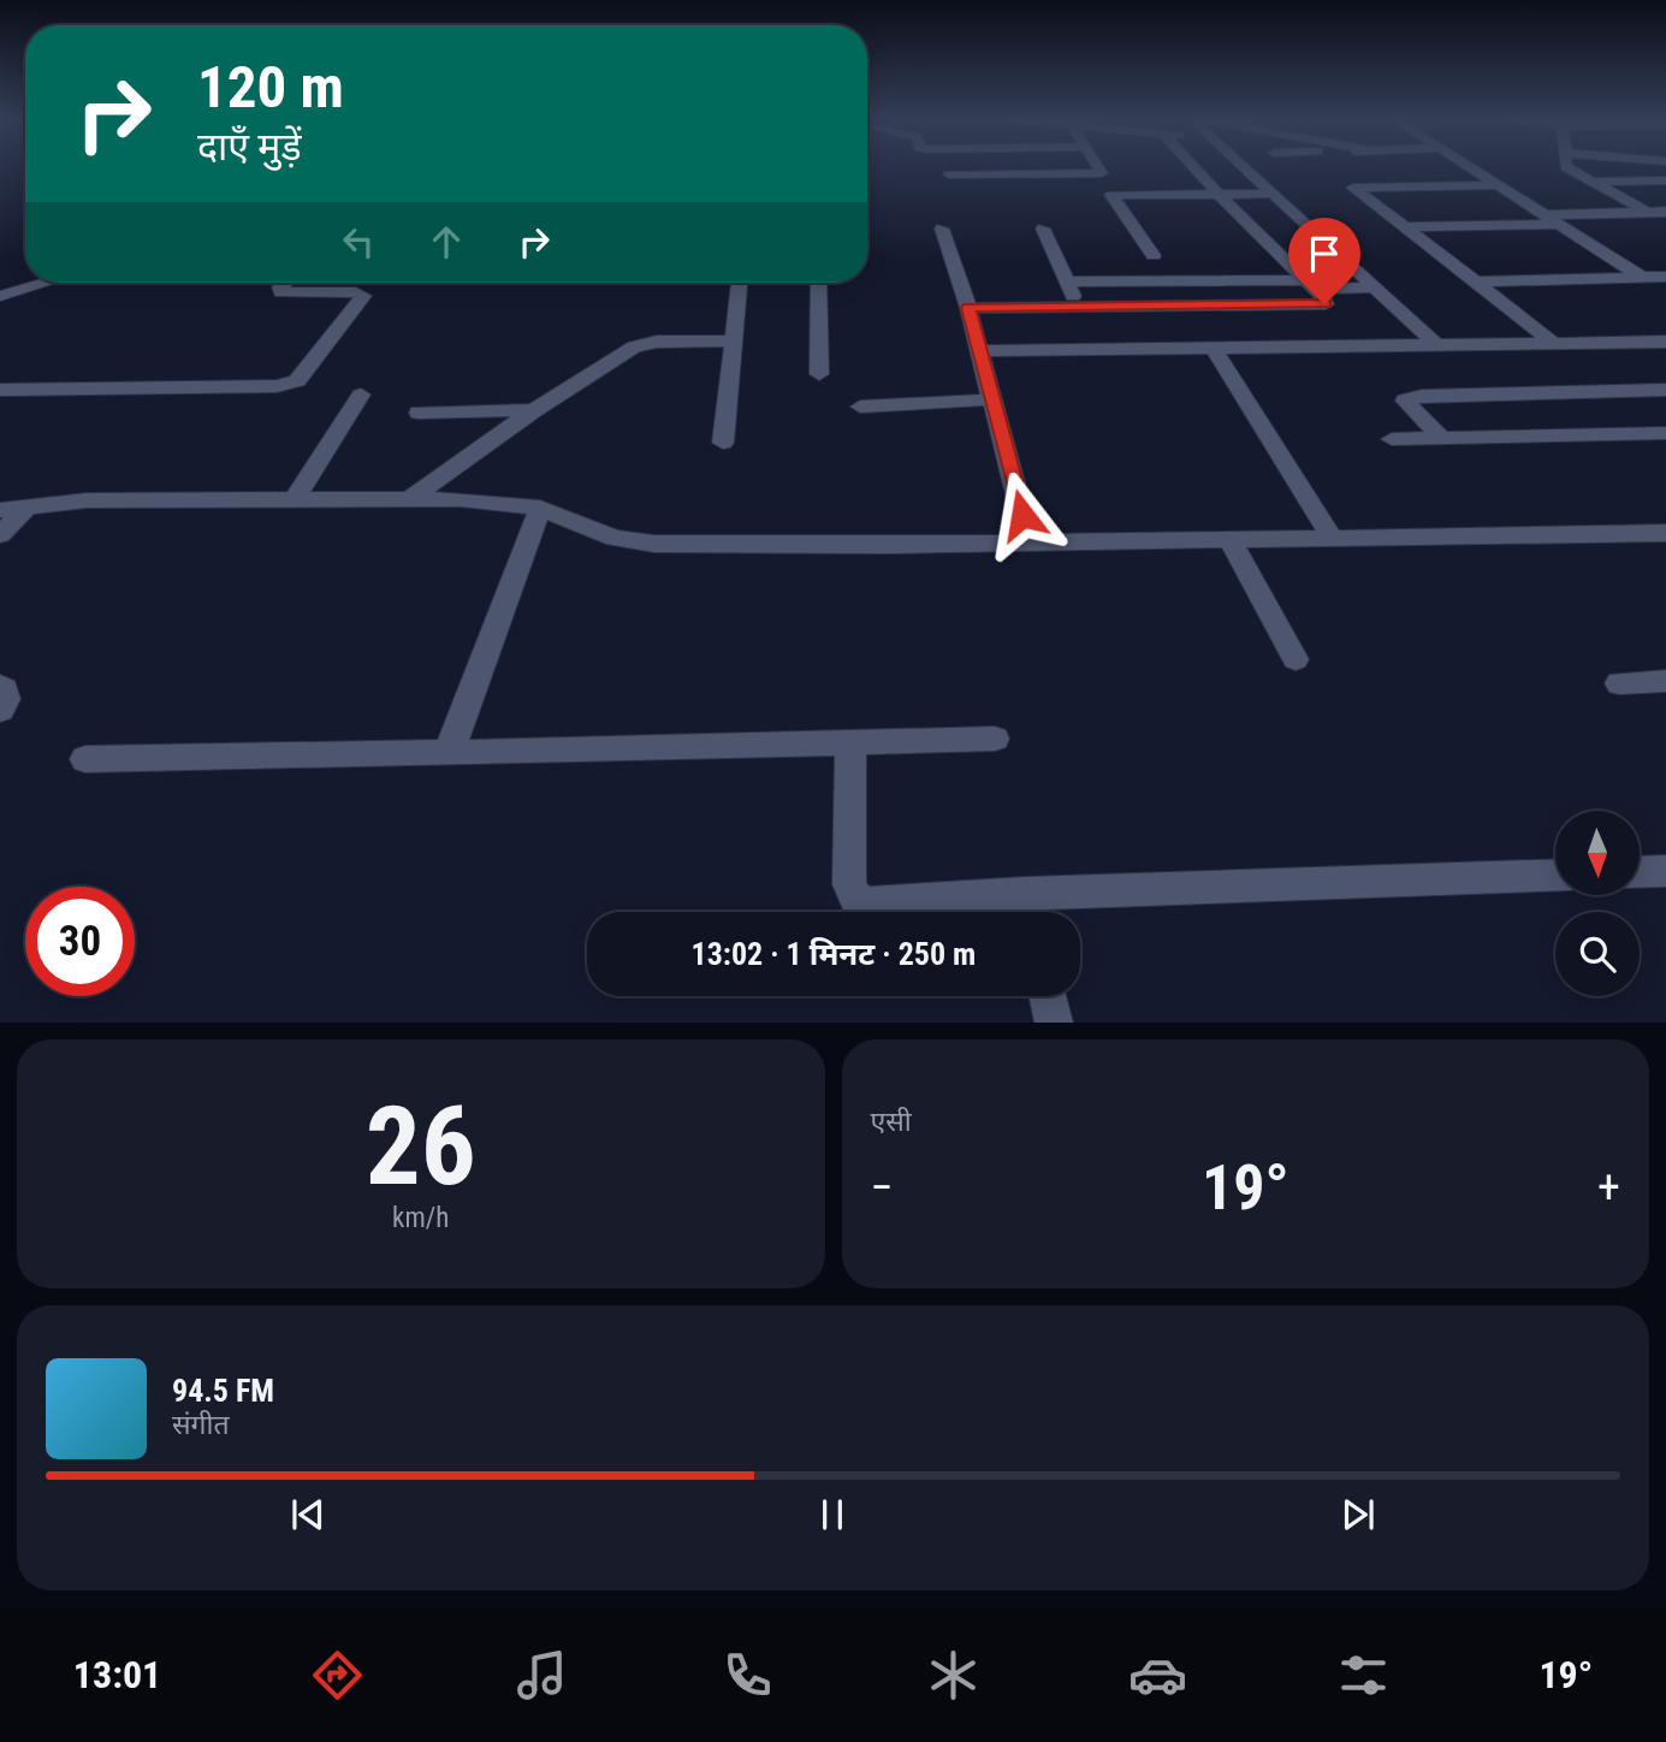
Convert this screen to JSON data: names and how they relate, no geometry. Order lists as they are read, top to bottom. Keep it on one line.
{"north":"bottom","page":{"turn":["120 m","दाएँ मुड़ें"],"limit":"30","trip":"13:02 · 1 मिनट · 250 m","tile":[["26","km/h"],"एसी"],"heat":["−","19°","+"],"song":["94.5 FM","संगीत"],"tabs":["13:01","19°"]}}
